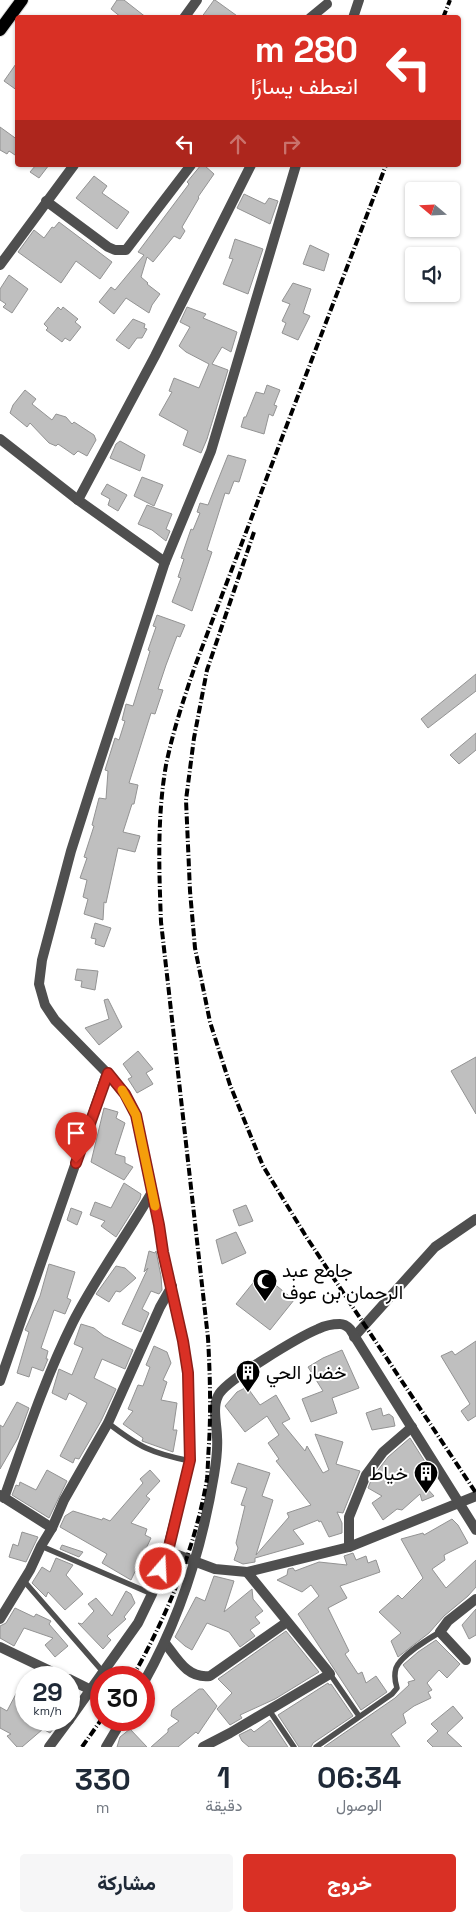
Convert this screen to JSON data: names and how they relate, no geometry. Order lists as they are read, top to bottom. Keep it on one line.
{"places":{"mosque":["جامع عبد الرحمان بن عوف"],"building":["خضار الحي","خياط"]},"north":"left","page":{"turn":["280 m","انعطف يسارًا"],"speed":"29 km/h","limit":"30","eta":["06:34","الوصول","1","دقيقة","330","m"],"buttons":["خروج","مشاركة"]}}
